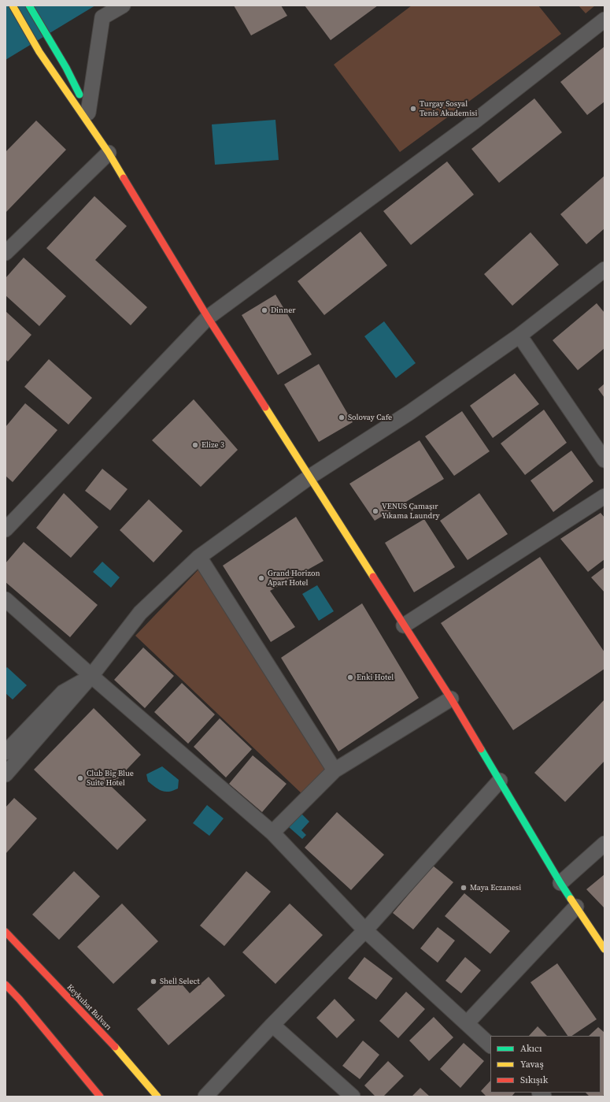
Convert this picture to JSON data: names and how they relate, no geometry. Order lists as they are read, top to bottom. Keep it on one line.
{"streets":{"main road":["Keykubat Bulvarı"]},"places":["Turgay Sosyal Tenis Akademisi","Dinner","Solovay Cafe","Elize 3","VENUS Çamaşır Yıkama Laundry","Grand Horizon Apart Hotel","Enki Hotel","Club Big Blue Suite Hotel","Maya Eczanesi","Shell Select"],"legend":["Akıcı","Yavaş","Sıkışık"]}
